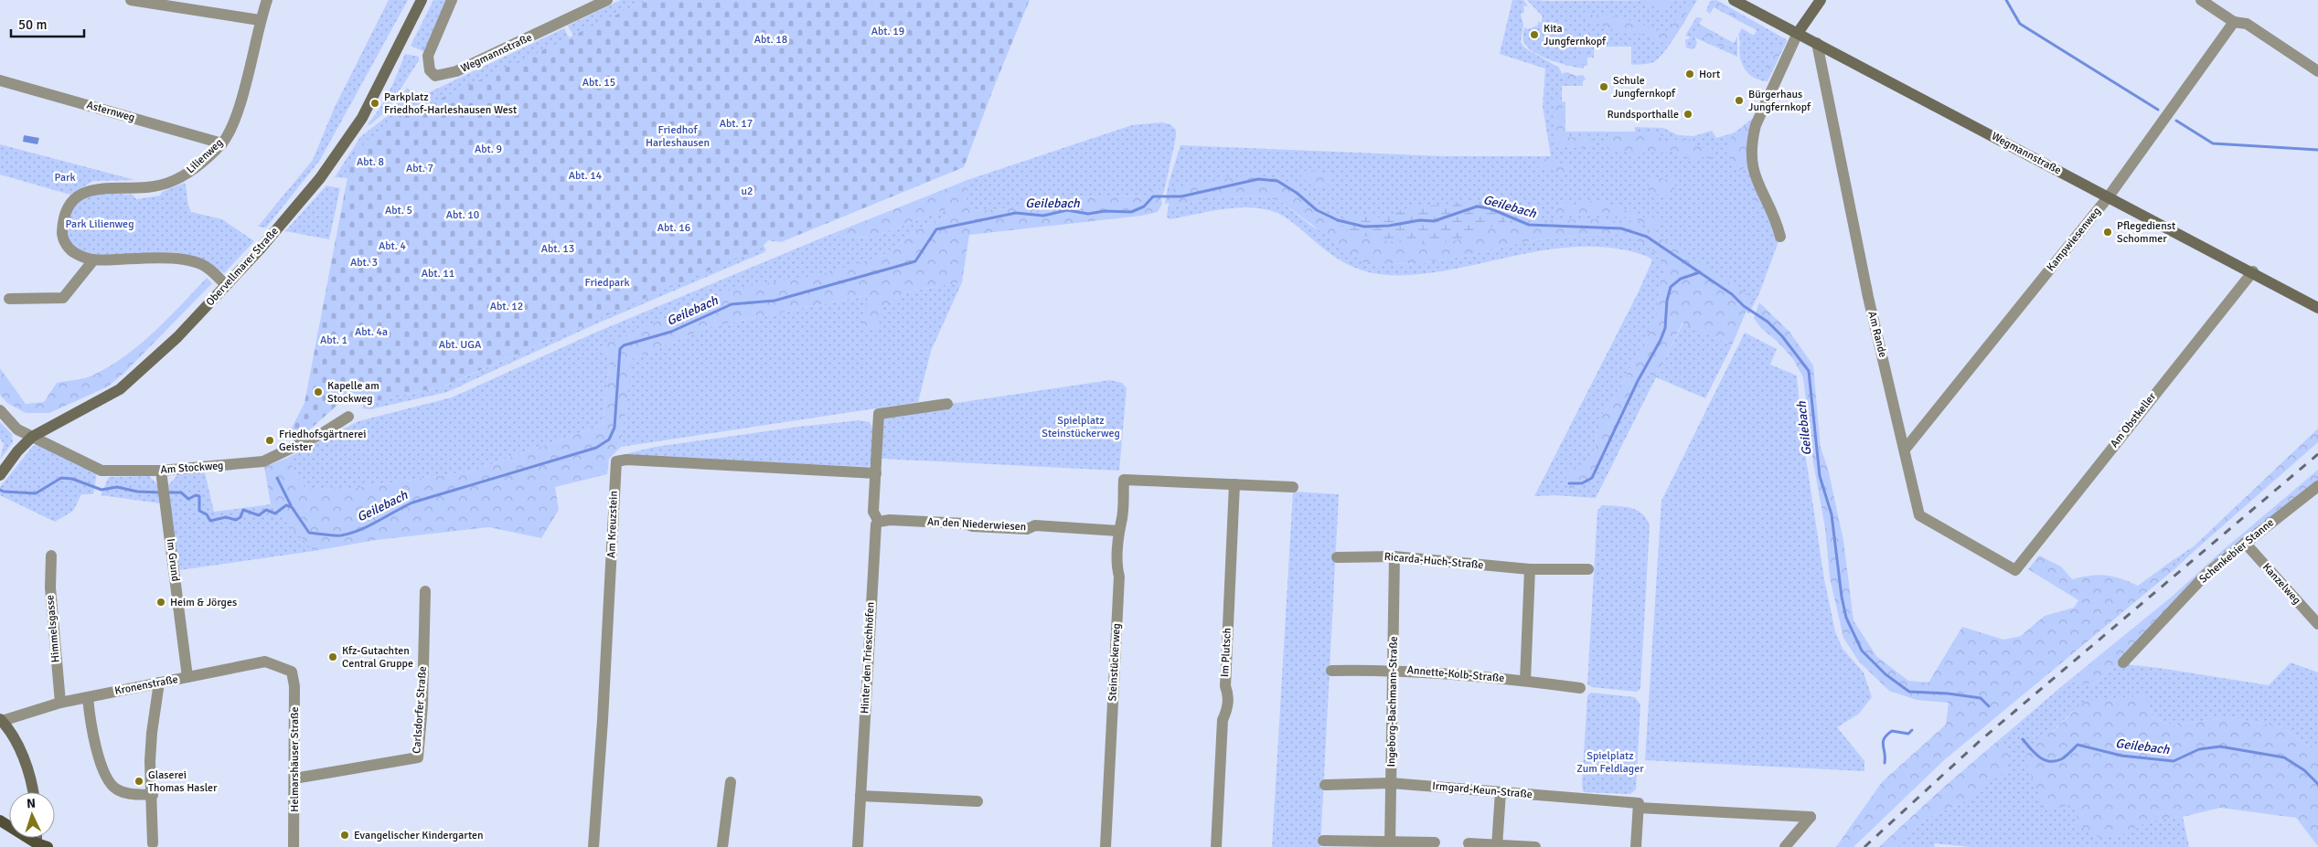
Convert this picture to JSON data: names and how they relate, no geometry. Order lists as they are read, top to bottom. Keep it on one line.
{"streets":{"main road":["Wegmannstraße","Obervellmarer Straße"],"street":["Asternweg","Lilienweg","Kampwiesenweg","Am Rande","Am Obstkeller","Am Stockweg","Am Kreuzstein","An den Niederwiesen","Schenkebier Stanne","Im Grund","Ricarda-Huch-Straße","Kanzelweg","Himmelsgasse","Im Plutsch","Hinter den Trieschhöfen","Steinstückerweg","Annette-Kolb-Straße","Kronenstraße","Ingeborg-Bachmann-Straße","Carlsdorfer Straße","Helmarshäuser Straße","Irmgard-Keun-Straße"]},"crossings":[["Wegmannstraße","Kampwiesenweg"],["Wegmannstraße","Am Rande"],["Wegmannstraße","Am Obstkeller"],["Asternweg","Lilienweg"],["Lilienweg","Obervellmarer Straße"],["Kampwiesenweg","Am Rande"],["Obervellmarer Straße","Am Stockweg"],["Am Rande","Am Obstkeller"],["Am Stockweg","Im Grund"],["Am Kreuzstein","Hinter den Trieschhöfen"],["An den Niederwiesen","Hinter den Trieschhöfen"],["An den Niederwiesen","Steinstückerweg"],["Schenkebier Stanne","Kanzelweg"],["Im Grund","Kronenstraße"],["Ricarda-Huch-Straße","Ingeborg-Bachmann-Straße"],["Himmelsgasse","Kronenstraße"],["Im Plutsch","Steinstückerweg"],["Annette-Kolb-Straße","Ingeborg-Bachmann-Straße"],["Kronenstraße","Helmarshäuser Straße"],["Ingeborg-Bachmann-Straße","Irmgard-Keun-Straße"],["Carlsdorfer Straße","Helmarshäuser Straße"]],"water":["Geilebach"],"parks":["Abt. 19","Abt. 18","Abt. 15","Abt. 17","Friedhof Harleshausen","Abt. 9","Abt. 8","Abt. 7","Abt. 14","Park","u2","Abt. 5","Abt. 10","Park Lilienweg","Abt. 16","Abt. 4","Abt. 13","Abt. 3","Abt. 11","Friedpark","Abt. 12","Abt. 4a","Abt. 1","Abt. UGA","Spielplatz Steinstückerweg","Spielplatz Zum Feldlager"],"places":["Kita Jungfernkopf","Hort","Schule Jungfernkopf","Bürgerhaus Jungfernkopf","Parkplatz Friedhof-Harleshausen West","Rundsporthalle","Pflegedienst Schommer","Kapelle am Stockweg","Friedhofsgärtnerei Geister","Heim & Jörges","Kfz-Gutachten Central Gruppe","Glaserei Thomas Hasler","Evangelischer Kindergarten"],"scale_bar":"50 m","north":"top"}
